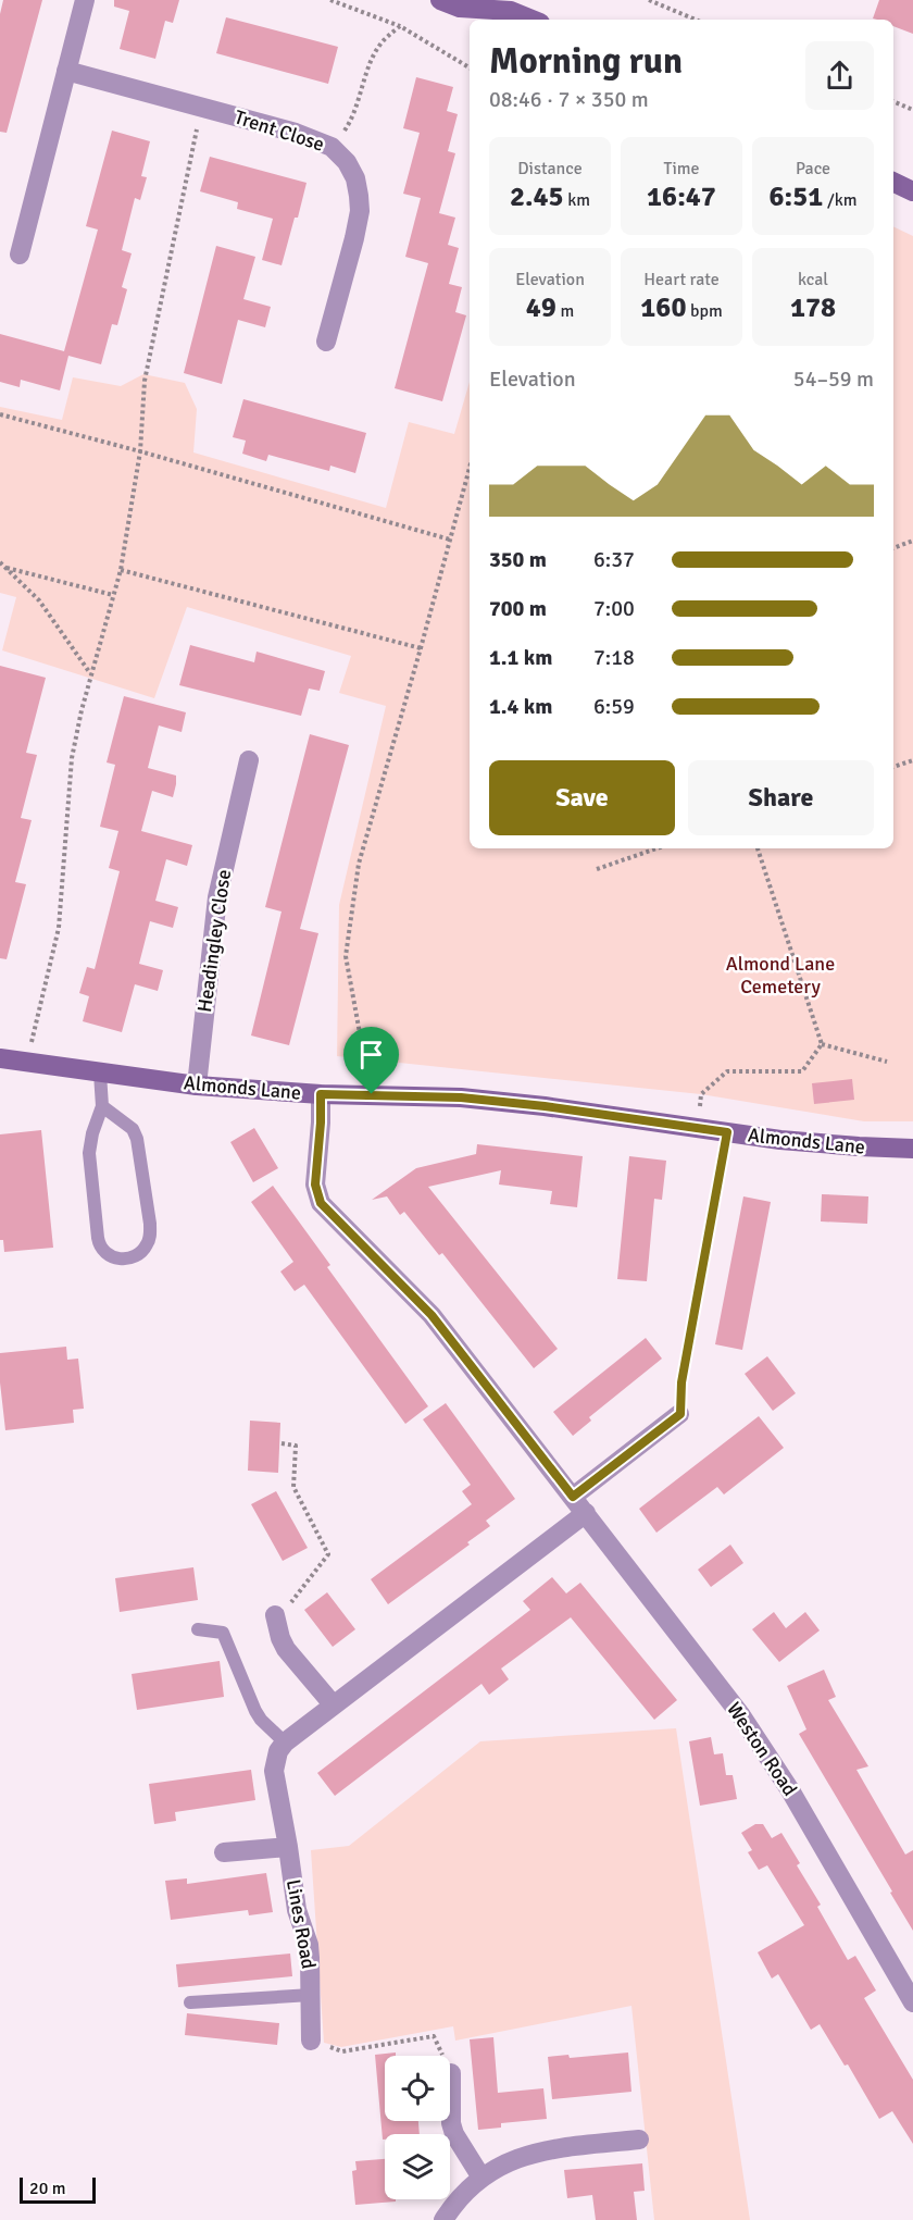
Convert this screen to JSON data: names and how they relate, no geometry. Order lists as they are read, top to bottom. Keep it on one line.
{"streets":{"street":["Trent Close","Headingley Close","Almonds Lane","Weston Road","Lines Road"]},"crossings":[["Headingley Close","Almonds Lane"],["Almonds Lane","Weston Road"]],"parks":["Almond Lane Cemetery"],"scale_bar":"20 m","page":{"heading":["Morning run","08:46 · 7 × 350 m"],"stats":[["Distance","2.45 km"],["Time","16:47"],["Pace","6:51 /km"],["Elevation","49 m"],["Heart rate","160 bpm"],["kcal","178"]],"chart":["Elevation","54–59 m"],"list":[{"name":"350 m","note":"6:37"},{"name":"700 m","note":"7:00"},{"name":"1.1 km","note":"7:18"},{"name":"1.4 km","note":"6:59"}],"buttons":["Save","Share"],"scale":"20 m"}}
